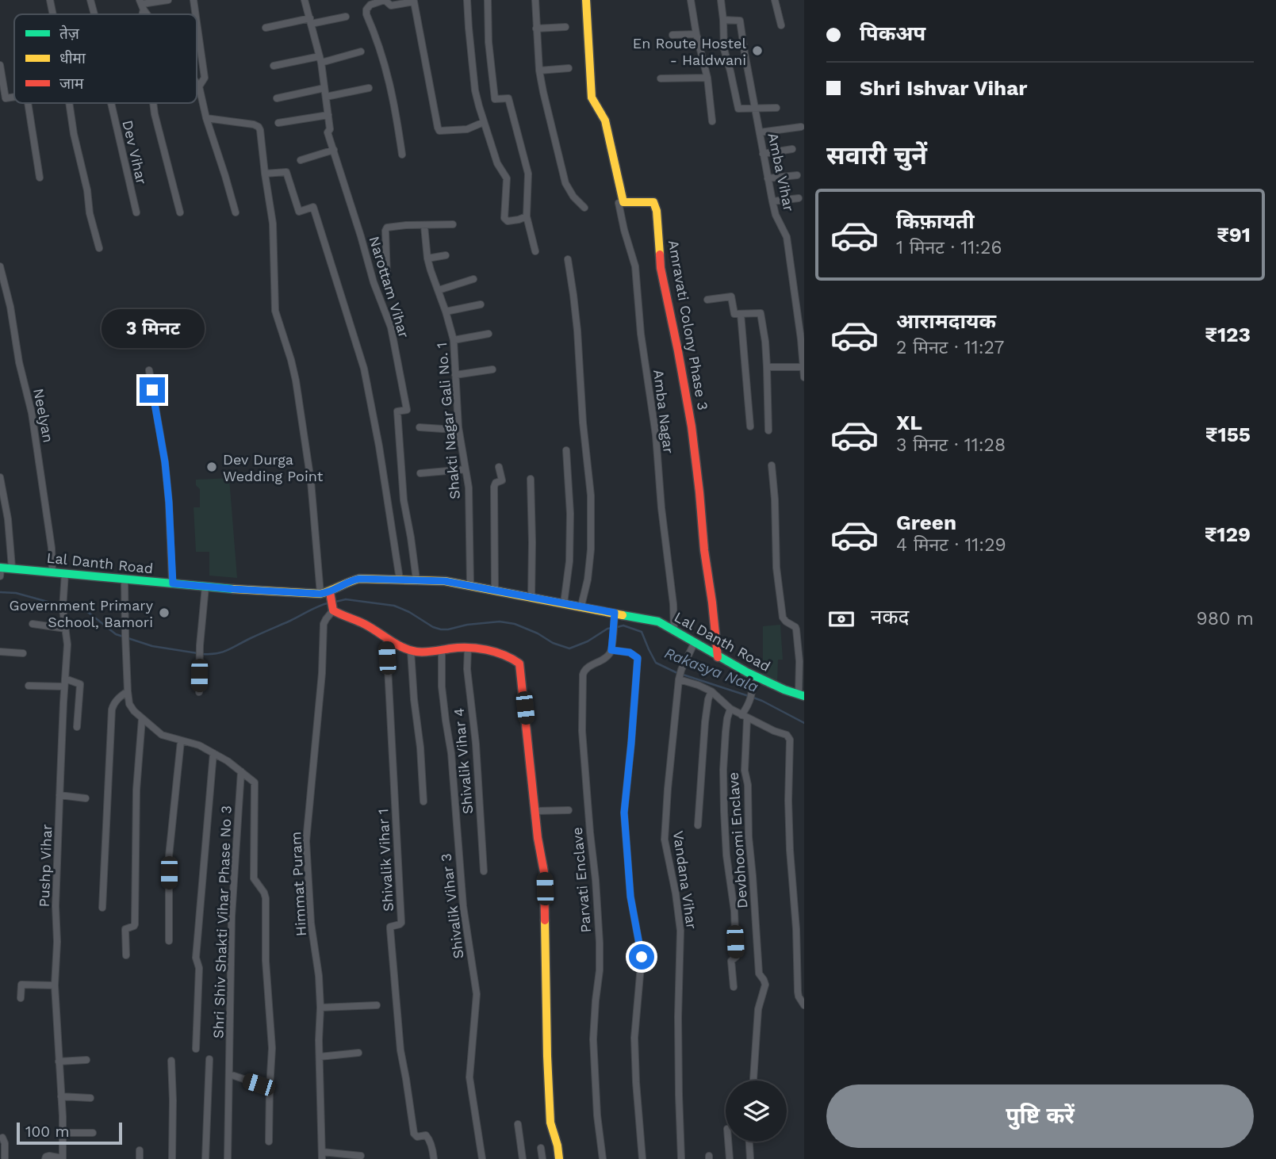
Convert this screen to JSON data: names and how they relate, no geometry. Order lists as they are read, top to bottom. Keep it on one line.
{"streets":{"street":["Dev Vihar","Amba Vihar","Narottam Vihar","Amravati Colony Phase 3","Amba Nagar","Neelyan","Shakti Nagar Gali No. 1","Lal Danth Road","Shivalik Vihar 4","Devbhoomi Enclave","Shivalik Vihar 1","Pushp Vihar","Parvati Enclave","Vandana Vihar","Himmat Puram","Shivalik Vihar 3","Shri Shiv Shakti Vihar Phase No 3"]},"crossings":[["Narottam Vihar","Lal Danth Road"],["Amravati Colony Phase 3","Amba Nagar"],["Amravati Colony Phase 3","Lal Danth Road"],["Amba Nagar","Lal Danth Road"],["Neelyan","Lal Danth Road"],["Shakti Nagar Gali No. 1","Lal Danth Road"],["Lal Danth Road","Pushp Vihar"],["Lal Danth Road","Vandana Vihar"],["Lal Danth Road","Himmat Puram"]],"water":["Rakasya Nala"],"places":["En Route Hostel - Haldwani","Dev Durga Wedding Point","Government Primary School, Bamori"],"legend":["तेज़","धीमा","जाम"],"scale_bar":"100 m","page":{"banner":["पिकअप","Shri Ishvar Vihar"],"heading":"सवारी चुनें","list":[{"name":"किफ़ायती","note":"1 मिनट · 11:26","value":"₹91"},{"name":"आरामदायक","note":"2 मिनट · 11:27","value":"₹123"},{"name":"XL","note":"3 मिनट · 11:28","value":"₹155"},{"name":"Green","note":"4 मिनट · 11:29","value":"₹129"}],"bubble":"3 मिनट","pay":["नकद","980 m"],"buttons":"पुष्टि करें","scale":"100 m"}}
